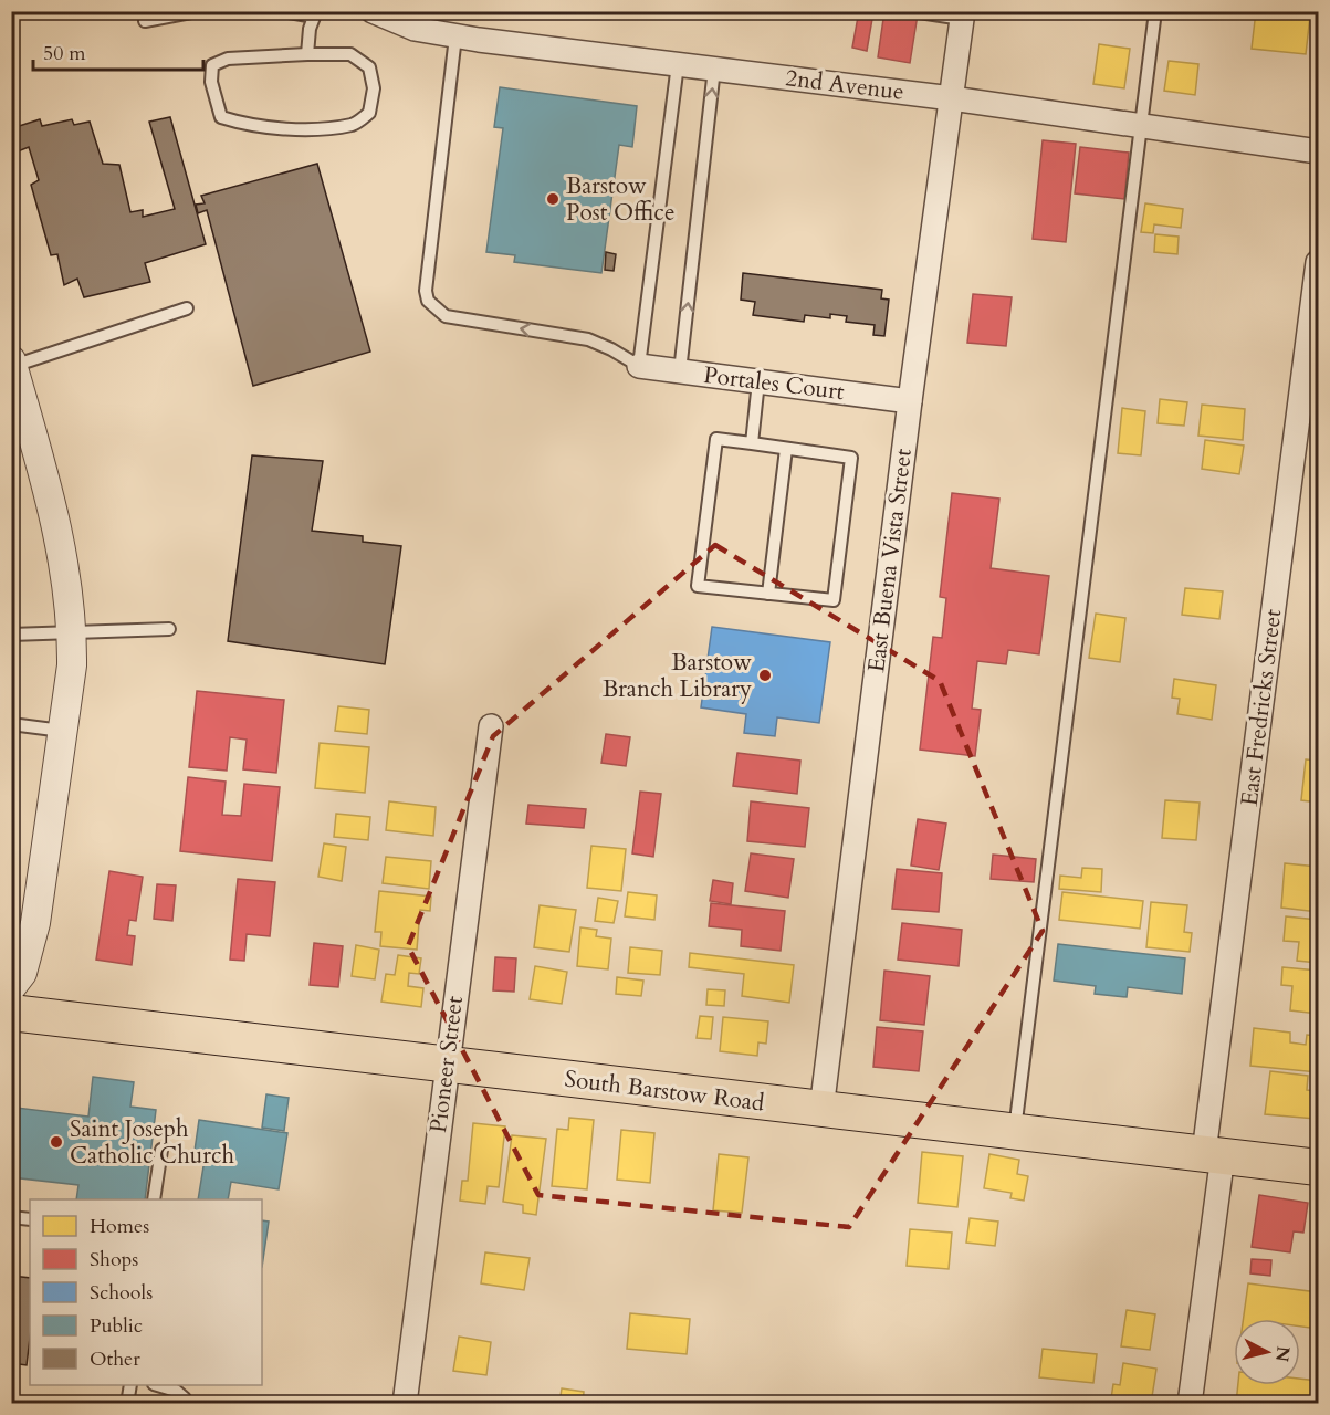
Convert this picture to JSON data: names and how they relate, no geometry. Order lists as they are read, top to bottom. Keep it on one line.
{"streets":{"main road":["South Barstow Road"],"street":["2nd Avenue","Portales Court","East Buena Vista Street","East Fredricks Street","Pioneer Street"]},"crossings":[["2nd Avenue","East Buena Vista Street"],["Portales Court","East Buena Vista Street"],["East Buena Vista Street","South Barstow Road"],["East Fredricks Street","South Barstow Road"],["Pioneer Street","South Barstow Road"]],"places":["Barstow Post Office","Barstow Branch Library","Saint Joseph Catholic Church"],"legend":["Homes","Shops","Schools","Public","Other"],"scale_bar":"50 m","north":"right"}
